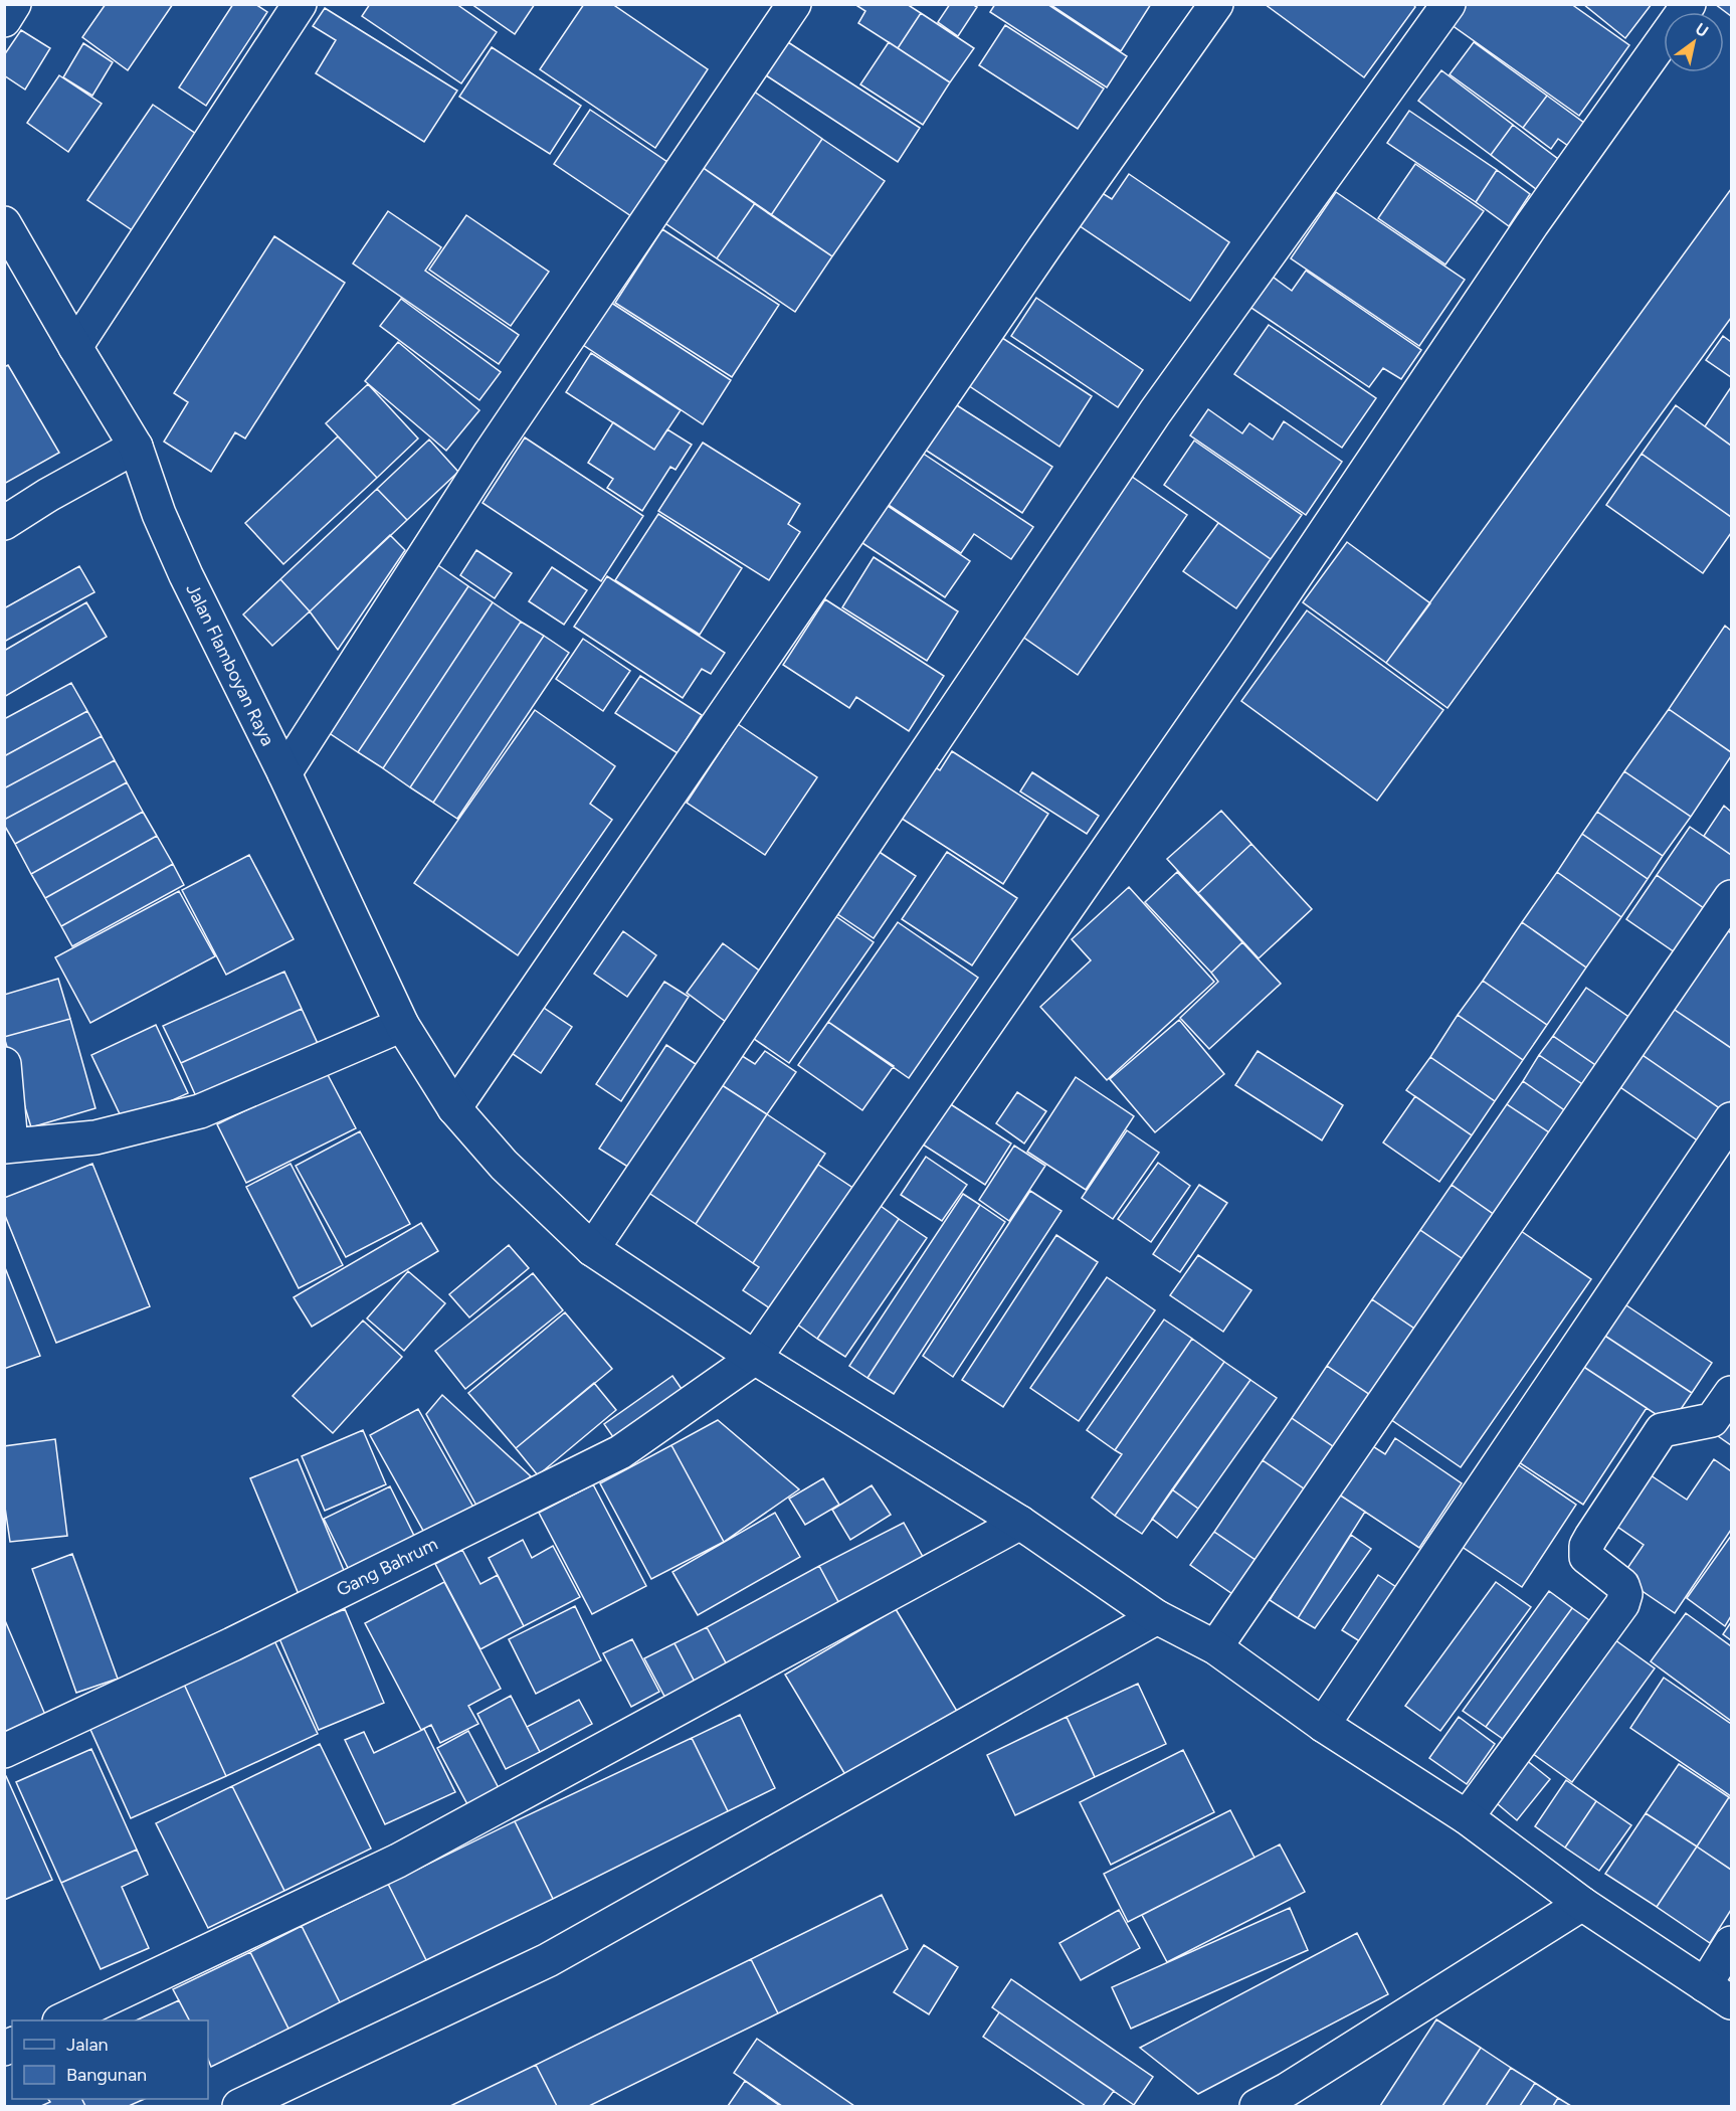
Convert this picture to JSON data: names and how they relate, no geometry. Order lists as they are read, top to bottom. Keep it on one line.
{"streets":{"street":["Jalan Flamboyan Raya","Gang Bahrum"]},"crossings":[["Jalan Flamboyan Raya","Gang Bahrum"]],"legend":["Jalan","Bangunan"],"north":"top right"}
